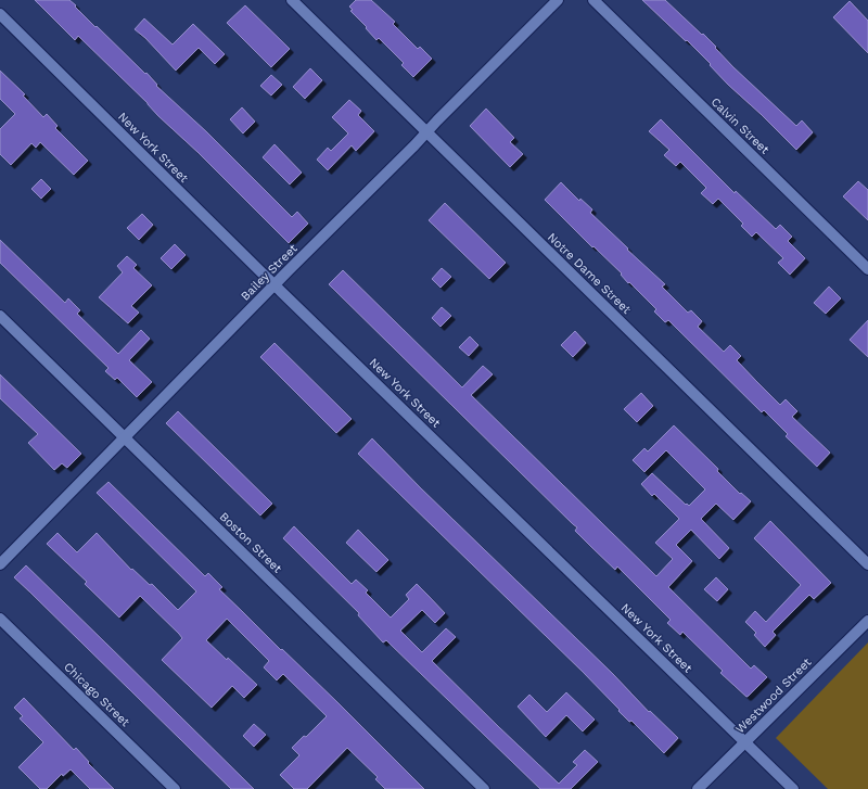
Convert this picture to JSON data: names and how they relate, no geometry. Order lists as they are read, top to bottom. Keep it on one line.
{"streets":{"street":["Calvin Street","New York Street","Bailey Street","Notre Dame Street","Boston Street","Chicago Street","Westwood Street"]},"crossings":[["New York Street","Bailey Street"],["New York Street","Westwood Street"],["Bailey Street","Notre Dame Street"],["Bailey Street","Boston Street"]]}
